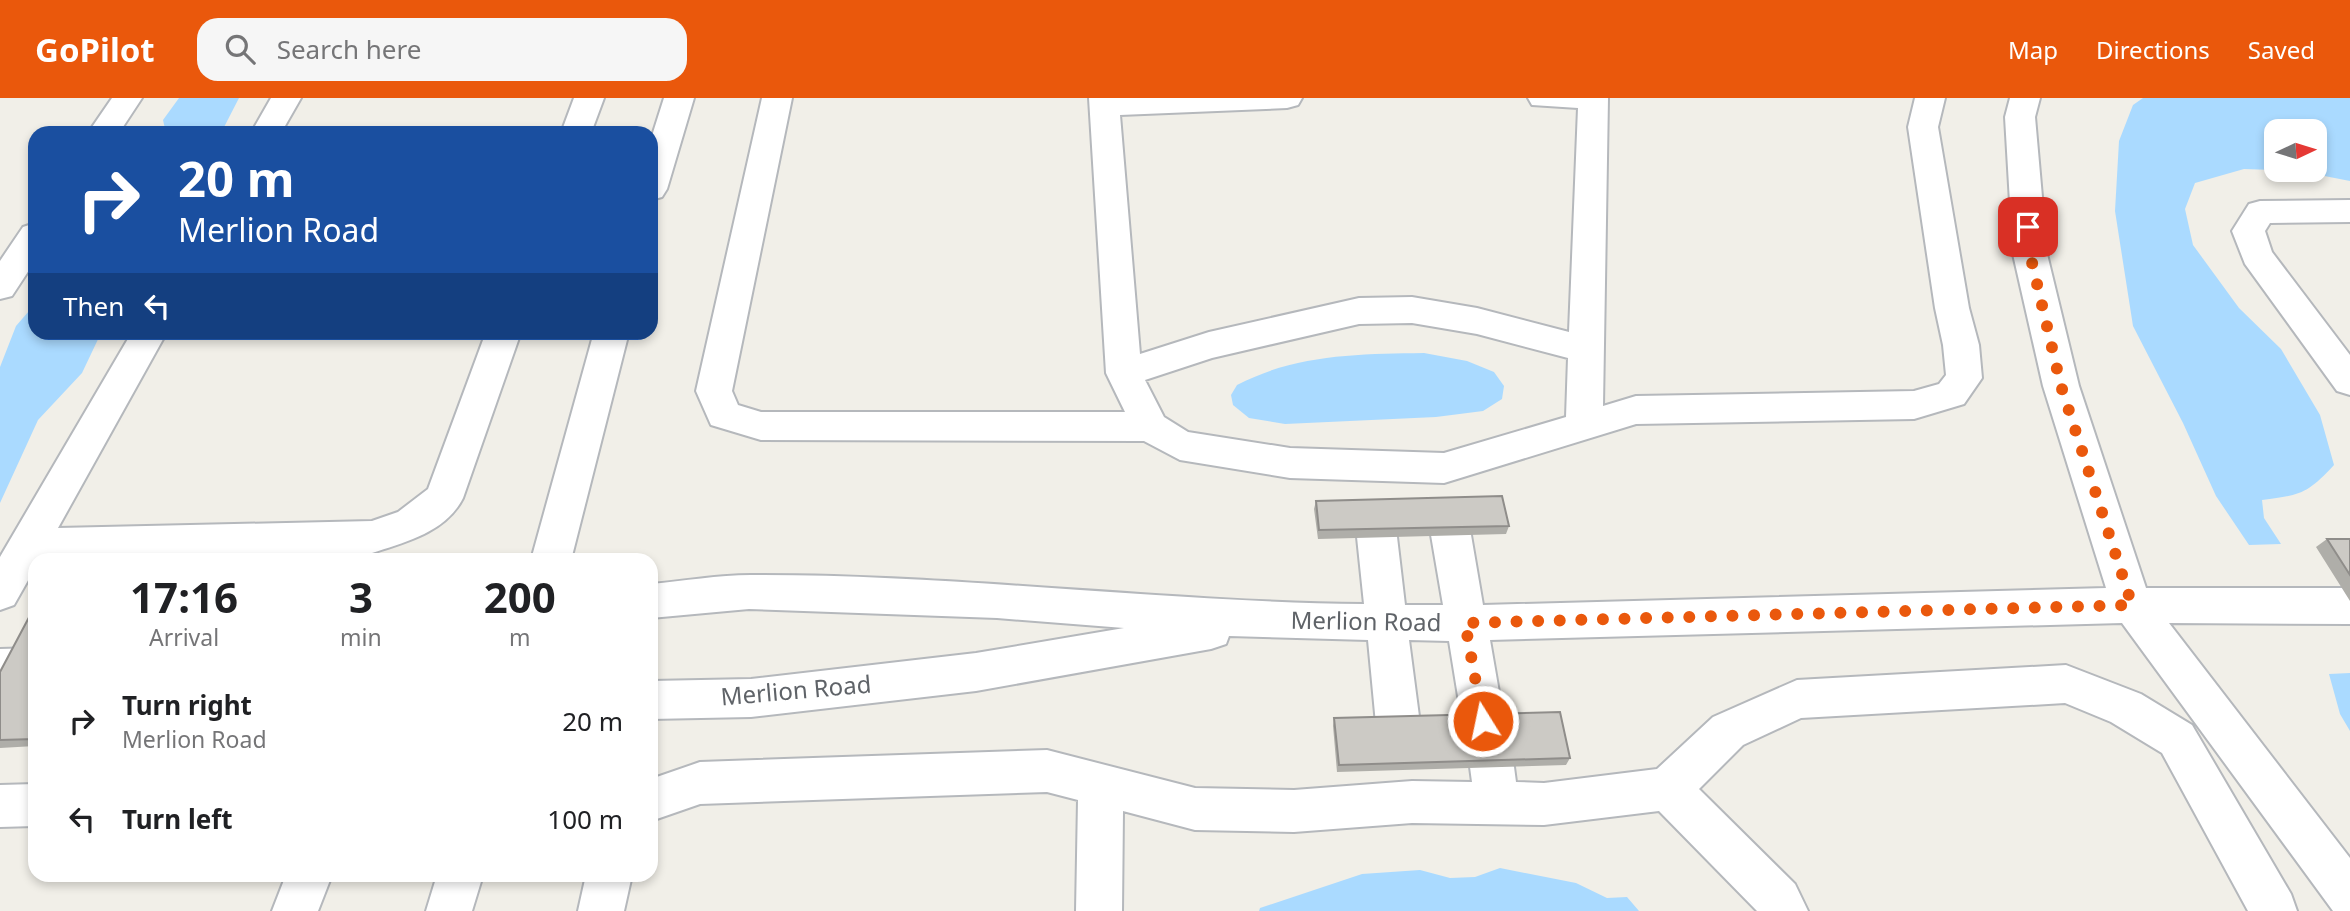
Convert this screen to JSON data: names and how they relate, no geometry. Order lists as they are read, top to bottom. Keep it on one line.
{"streets":{"street":["Merlion Road"]},"north":"right","page":{"header":"GoPilot","search":"Search here","nav":["Map","Directions","Saved"],"turn":["20 m","Merlion Road"],"then":"Then","eta":["17:16","Arrival","3","min","200","m"],"list":[{"name":"Turn right","note":"Merlion Road","value":"20 m"},{"name":"Turn left","value":"100 m"}]}}
